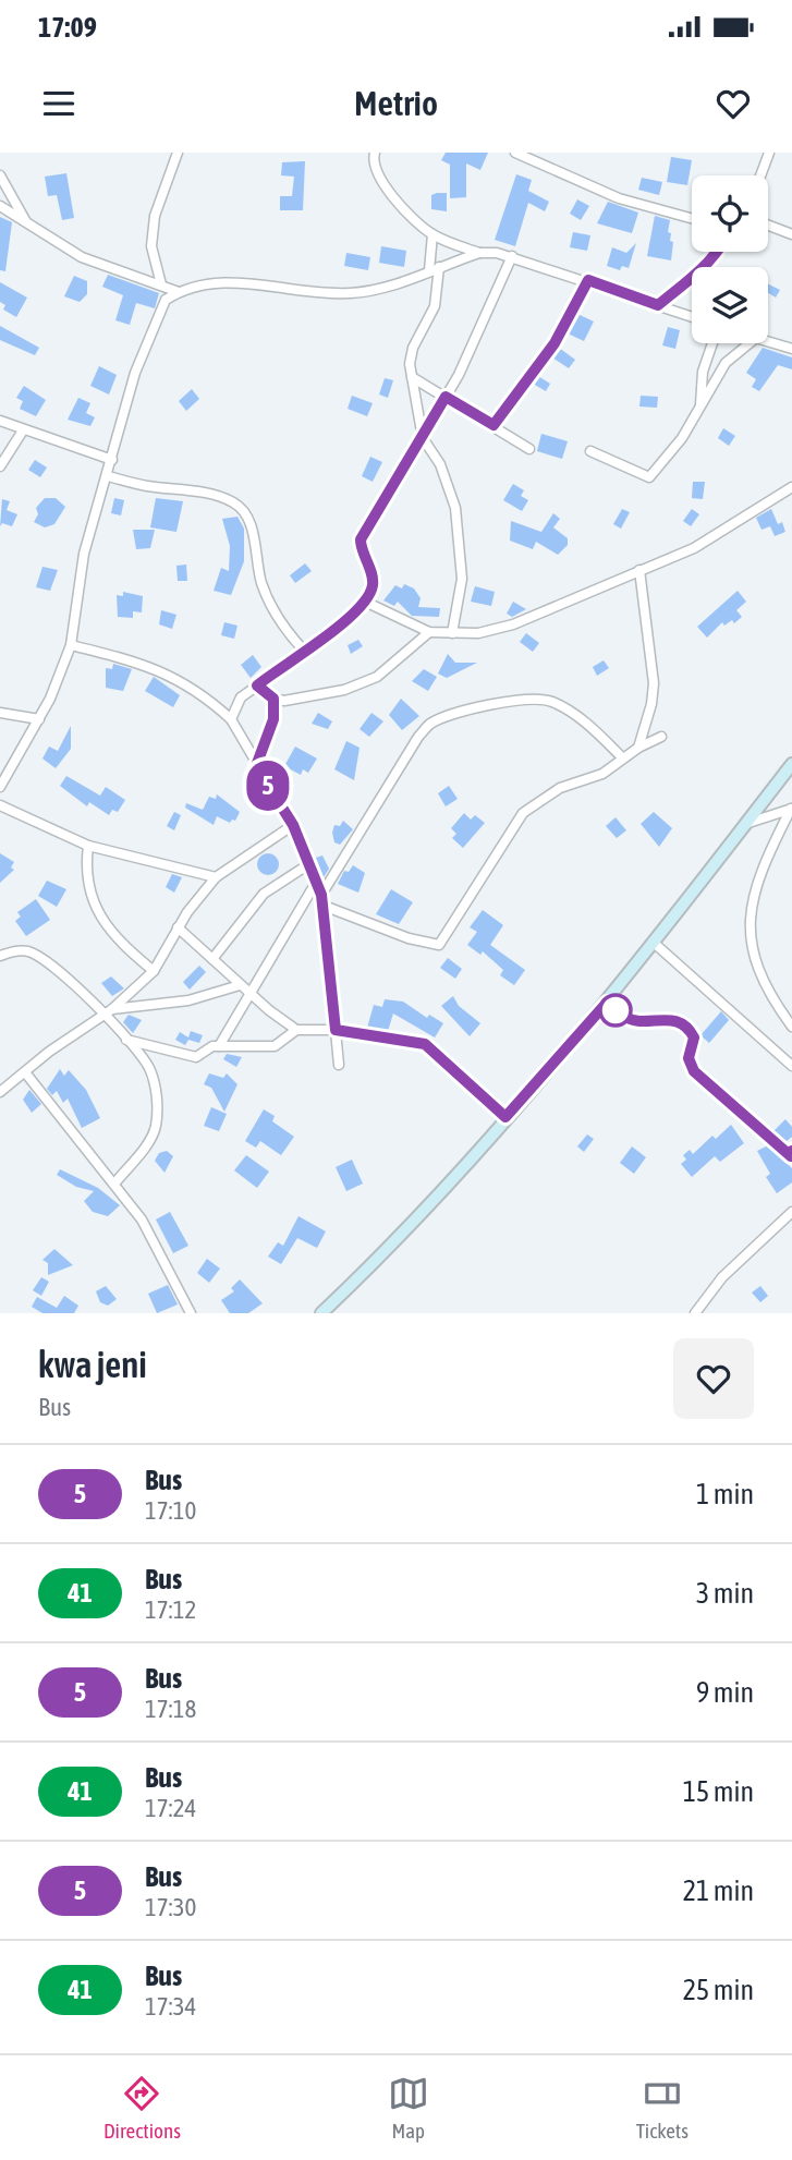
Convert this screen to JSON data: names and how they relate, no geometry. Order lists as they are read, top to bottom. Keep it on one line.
{"lines":["bus line 5"],"page":{"status":"17:09","header":"Metrio","on_map":"5","heading":["kwa jeni","Bus"],"list":[{"mark":"5","name":"Bus","note":"17:10","value":"1 min"},{"mark":"41","name":"Bus","note":"17:12","value":"3 min"},{"mark":"5","name":"Bus","note":"17:18","value":"9 min"},{"mark":"41","name":"Bus","note":"17:24","value":"15 min"},{"mark":"5","name":"Bus","note":"17:30","value":"21 min"},{"mark":"41","name":"Bus","note":"17:34","value":"25 min"}],"tabs":["Directions","Map","Tickets"]}}
